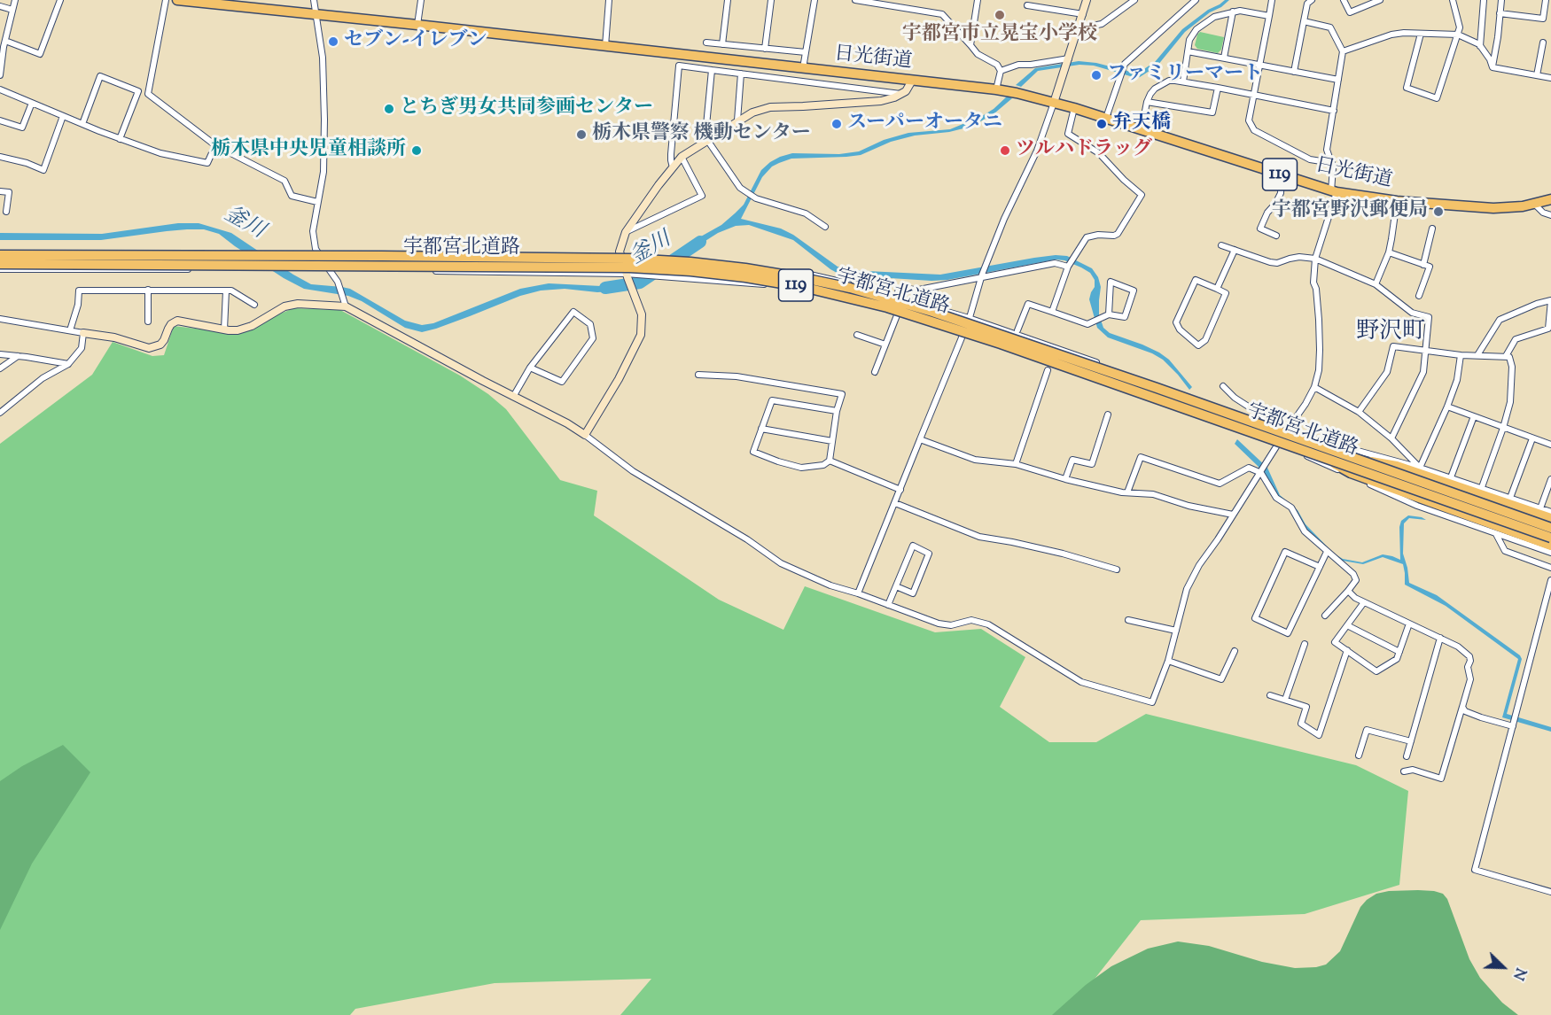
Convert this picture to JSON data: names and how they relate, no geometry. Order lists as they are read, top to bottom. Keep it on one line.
{"streets":{"highway":["日光街道","119","宇都宮北道路"]},"districts":["野沢町"],"water":["釜川"],"places":["宇都宮市立晃宝小学校","セブン-イレブン","ファミリーマート","とちぎ男女共同参画センター","スーパーオータニ","弁天橋","栃木県警察 機動センター","栃木県中央児童相談所","ツルハドラッグ","宇都宮野沢郵便局"],"north":"bottom right"}
